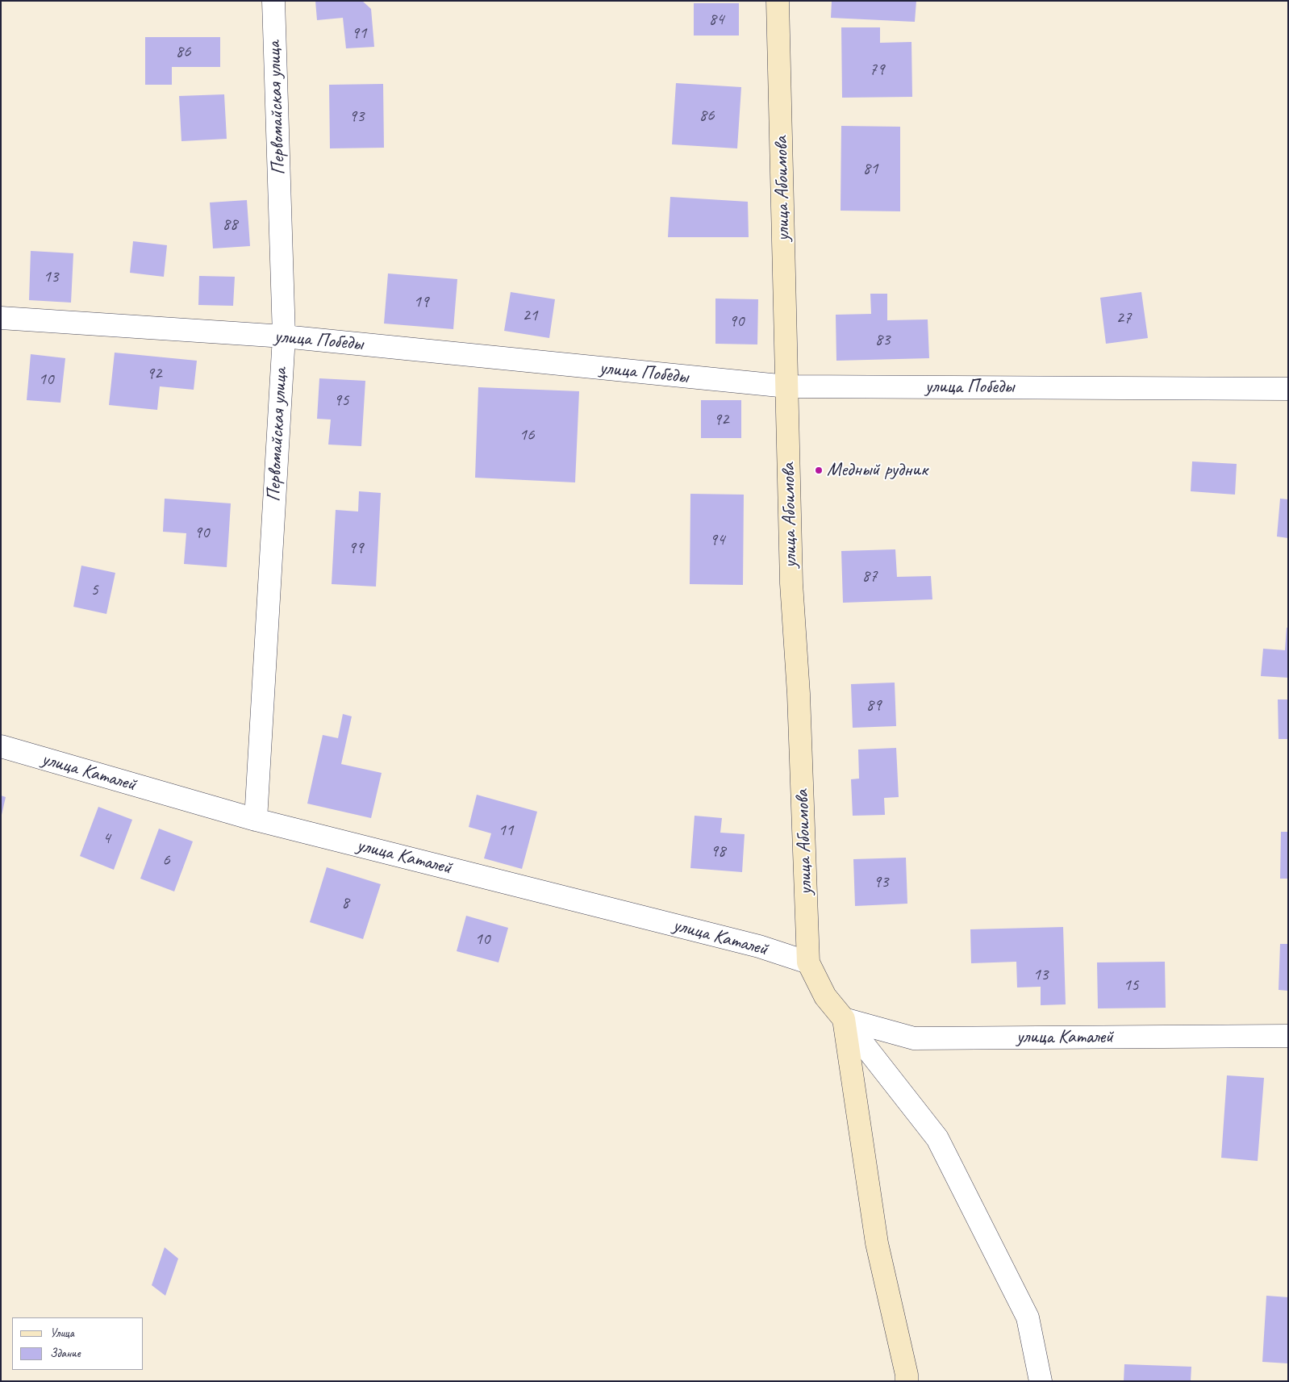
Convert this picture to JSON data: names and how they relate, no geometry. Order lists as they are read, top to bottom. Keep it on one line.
{"streets":{"main road":["улица Абоимова"],"street":["Первомайская улица","улица Победы","улица Каталей"]},"crossings":[["Первомайская улица","улица Победы"],["Первомайская улица","улица Каталей"],["улица Абоимова","улица Победы"],["улица Абоимова","улица Каталей"]],"places":["Медный рудник"],"house_numbers":["84","91","86","79","86","93","81","88","13","19","21","27","90","83","92","10","95","92","16","90","94","99","87","5","89","11","4","98","6","93","8","10","13","15"],"legend":["Улица","Здание"]}
